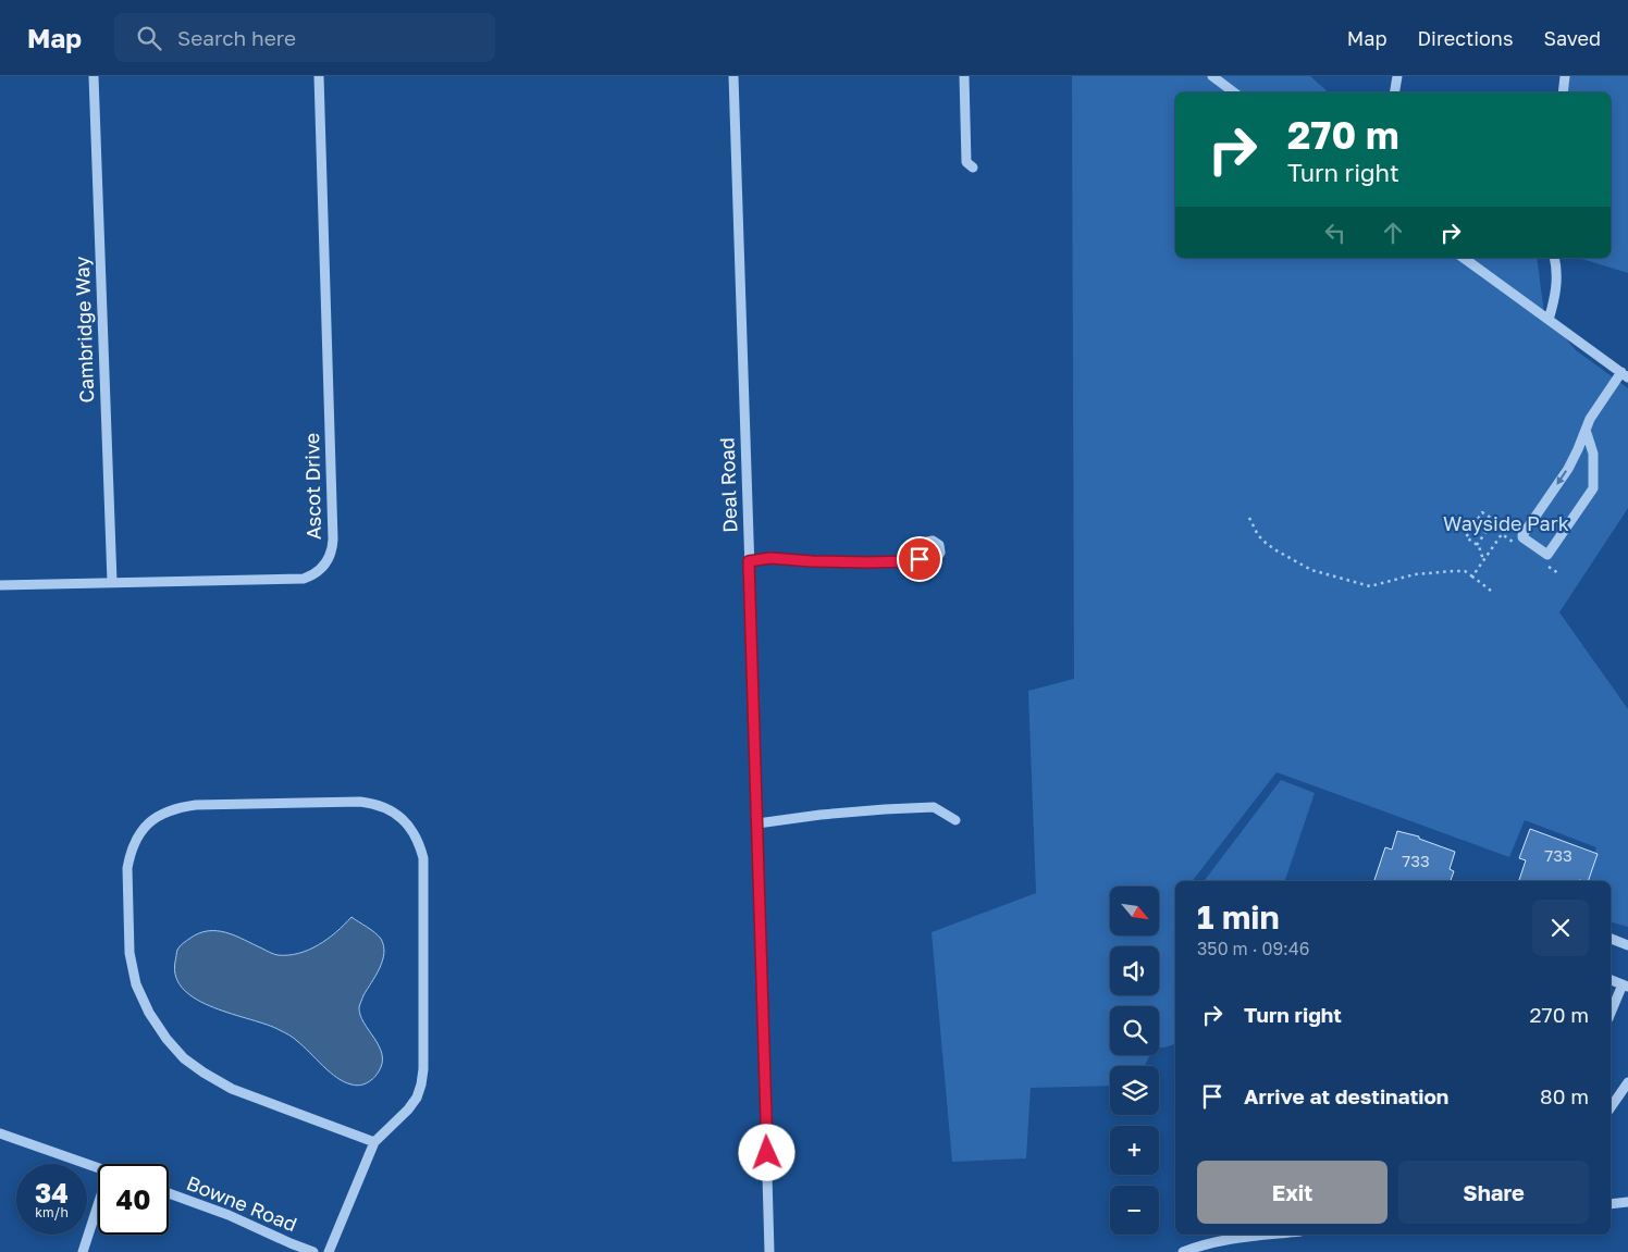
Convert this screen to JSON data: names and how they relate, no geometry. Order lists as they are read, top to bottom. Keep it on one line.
{"streets":{"street":["Cambridge Way","Deal Road","Ascot Drive","Bowne Road"]},"crossings":[["Cambridge Way","Ascot Drive"]],"parks":["Wayside Park"],"house_numbers":["733","733"],"north":"bottom right","page":{"header":"Map","search":"Search here","nav":["Map","Directions","Saved"],"turn":["270 m","Turn right"],"heading":["1 min","350 m · 09:46"],"map_buttons":["+","−"],"list":[{"name":"Turn right","value":"270 m"},{"name":"Arrive at destination","value":"80 m"}],"buttons":["Exit","Share"],"speed":"34 km/h","limit":"40"}}
